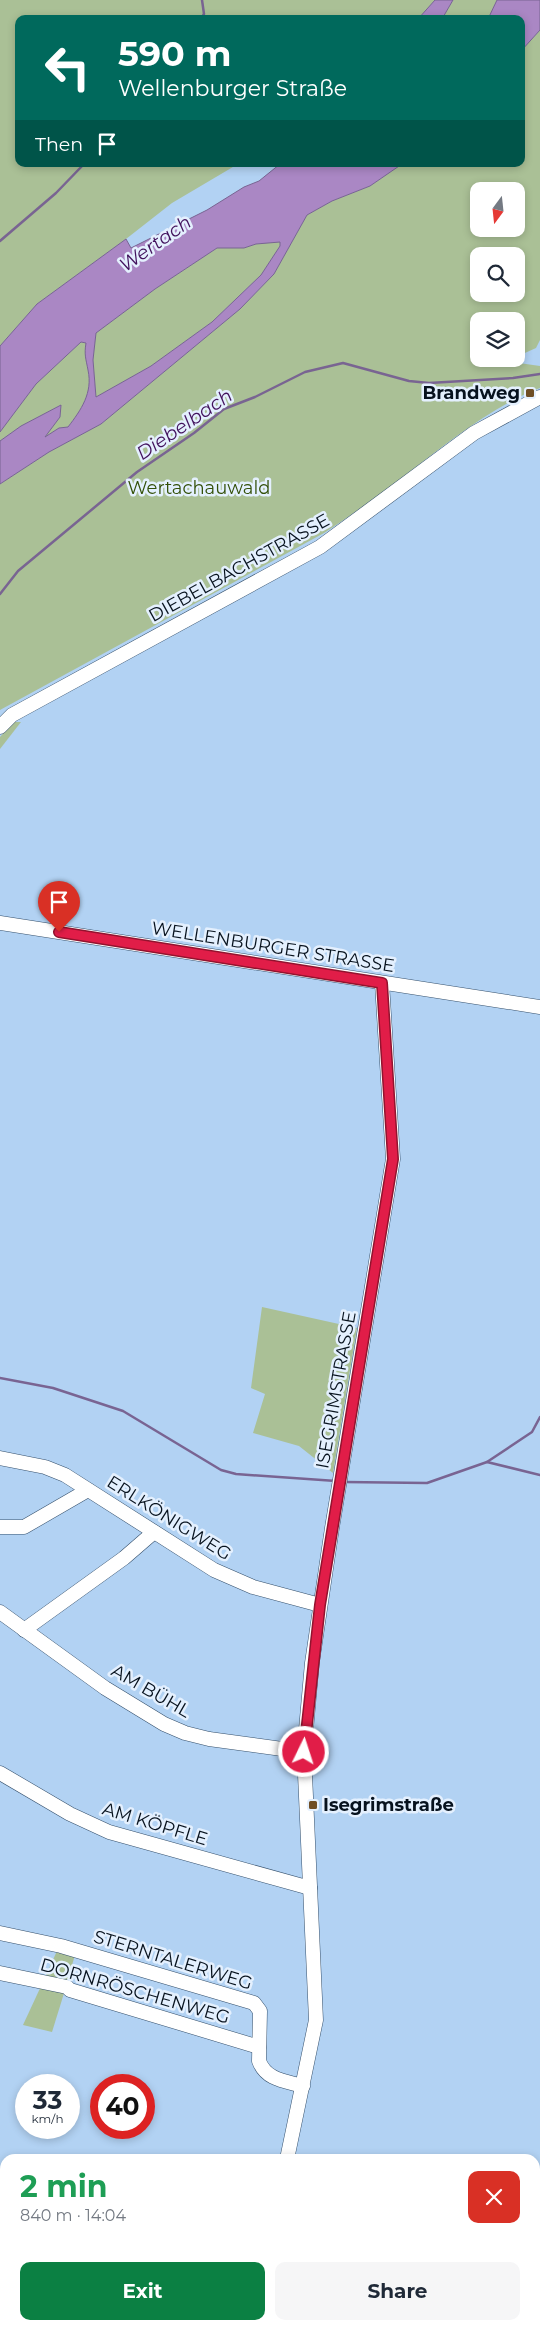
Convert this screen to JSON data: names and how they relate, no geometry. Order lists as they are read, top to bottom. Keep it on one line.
{"streets":{"street":["DIEBELBACHSTRASSE","WELLENBURGER STRASSE","ISEGRIMSTRASSE","ERLKÖNIGWEG","AM BÜHL","AM KÖPFLE","STERNTALERWEG","DORNRÖSCHENWEG"]},"crossings":[["WELLENBURGER STRASSE","ISEGRIMSTRASSE"],["ISEGRIMSTRASSE","ERLKÖNIGWEG"],["ISEGRIMSTRASSE","AM BÜHL"],["ISEGRIMSTRASSE","AM KÖPFLE"],["ISEGRIMSTRASSE","STERNTALERWEG"],["STERNTALERWEG","DORNRÖSCHENWEG"]],"water":["Wertach","Diebelbach"],"parks":["Wertachauwald"],"places":{"transit":["Brandweg","Isegrimstraße"]},"north":"bottom","page":{"turn":["590 m","Wellenburger Straße"],"then":"Then","speed":"33 km/h","limit":"40","heading":["2 min","840 m · 14:04"],"buttons":["Exit","Share"]}}
